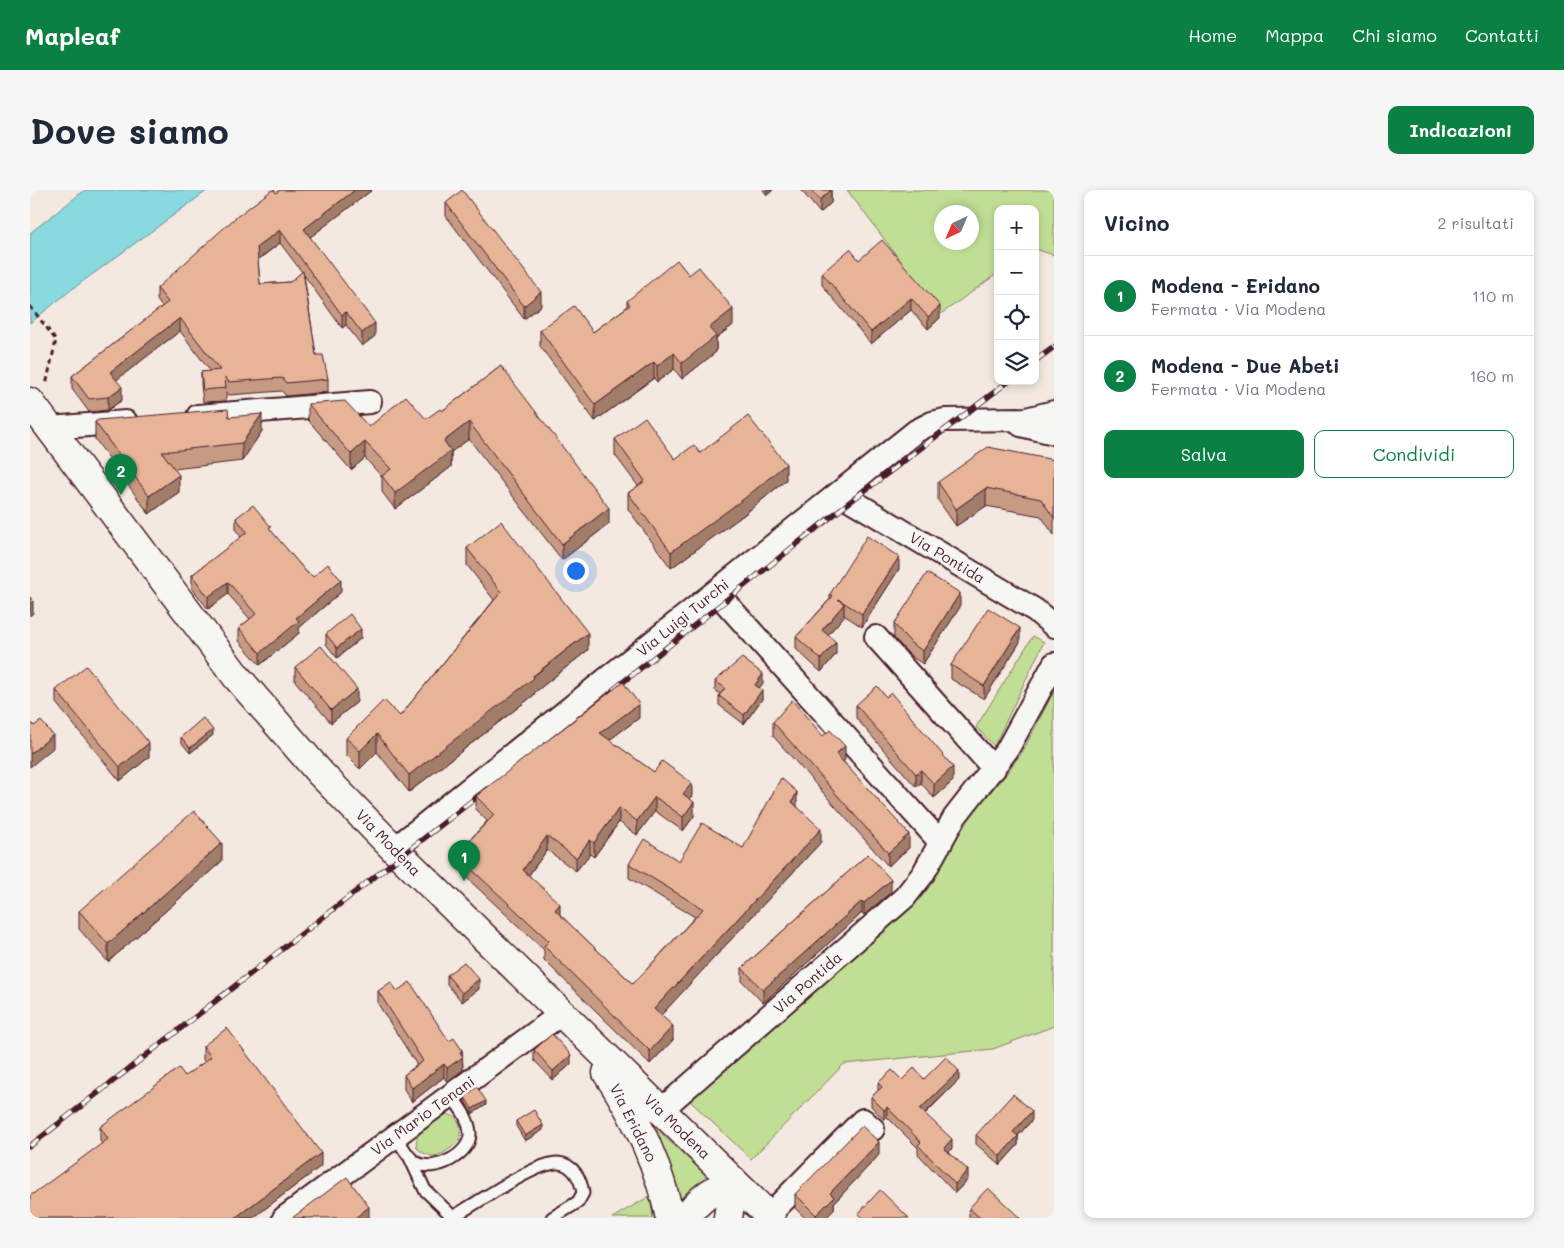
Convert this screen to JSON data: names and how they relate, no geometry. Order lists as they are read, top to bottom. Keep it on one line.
{"streets":{"main road":["Via Modena","Via Eridano"],"street":["Via Pontida","Via Luigi Turchi","Via Mario Tenani"]},"crossings":[["Via Pontida","Via Luigi Turchi"],["Via Pontida","Via Modena"],["Via Luigi Turchi","Via Modena"],["Via Modena","Via Mario Tenani"],["Via Modena","Via Eridano"]],"north":"bottom left","page":{"header":"Mapleaf","nav":["Home","Mappa","Chi siamo","Contatti"],"buttons":["Indicazioni",["Salva","Condividi"]],"title":"Dove siamo","heading":["Vicino","2 risultati"],"map_buttons":["+","−"],"list":[{"mark":"1","name":"Modena - Eridano","note":"Fermata · Via Modena","value":"110 m"},{"mark":"2","name":"Modena - Due Abeti","note":"Fermata · Via Modena","value":"160 m"}],"pins":["2","1"]}}
